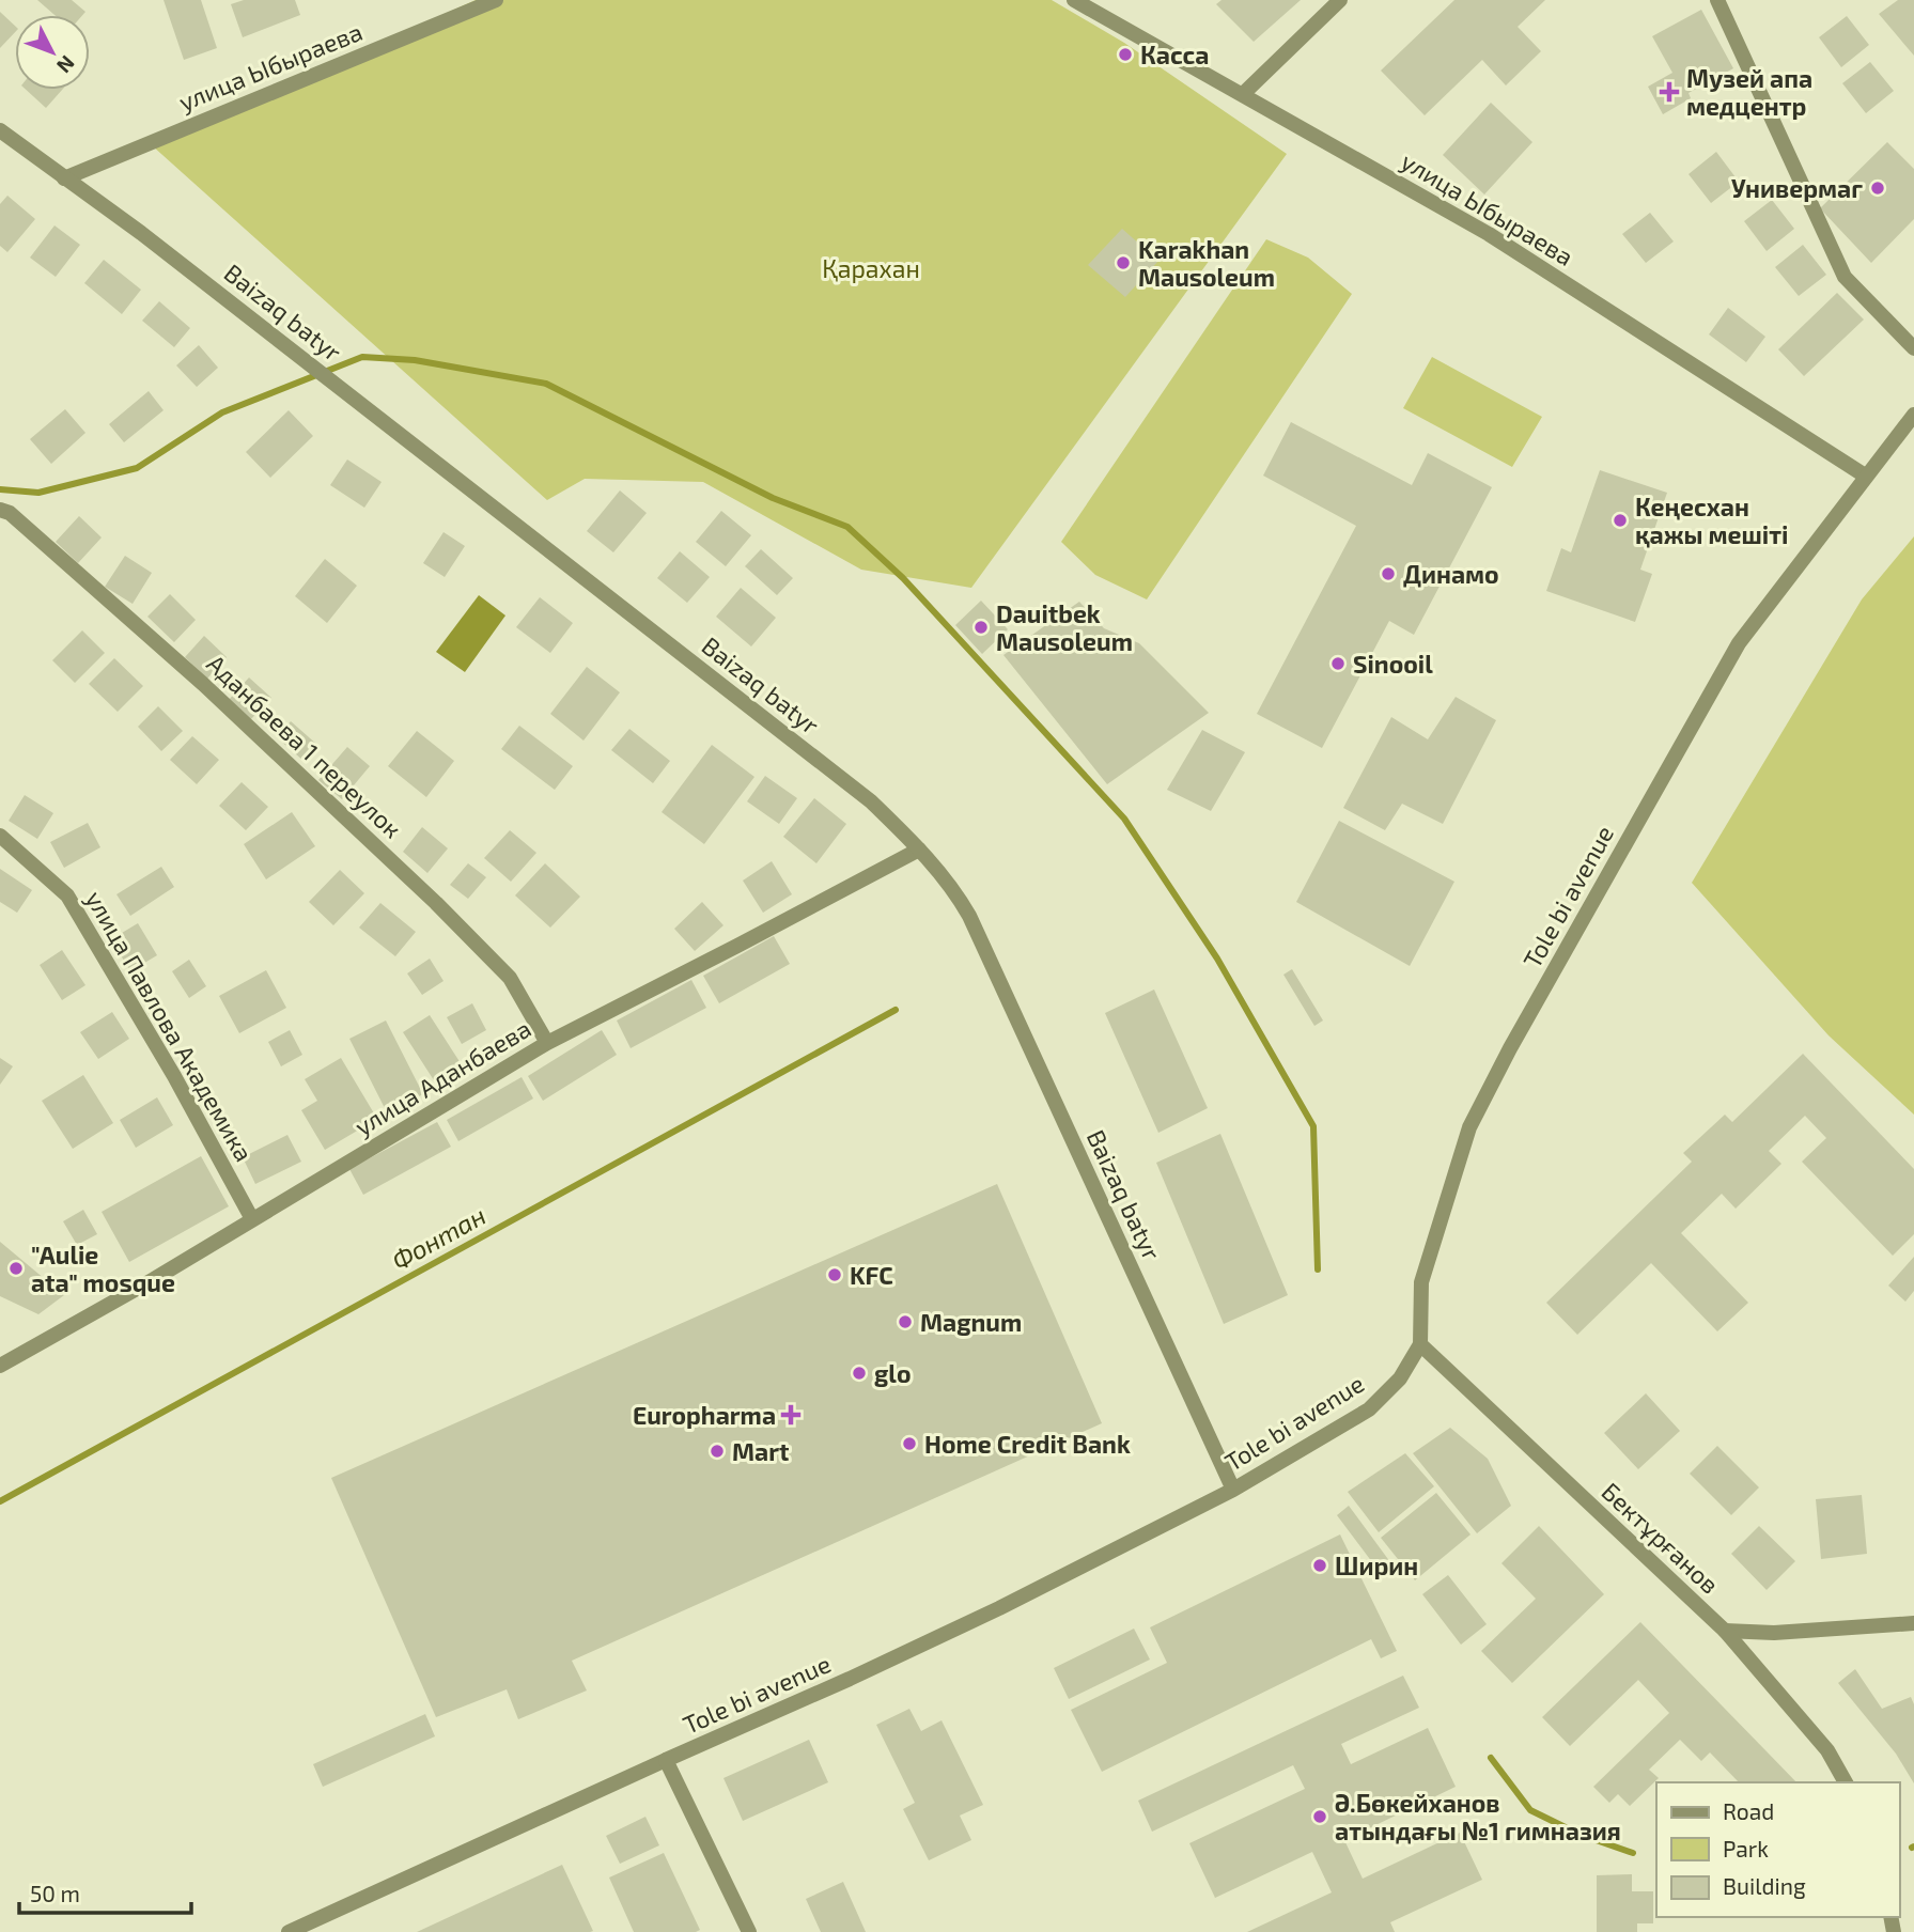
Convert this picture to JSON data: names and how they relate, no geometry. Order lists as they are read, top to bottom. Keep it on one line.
{"streets":{"street":["улица Ыбыраева","Baizaq batyr","Аданбаева 1 переулок","Tole bi avenue","улица Павлова Академика","улица Аданбаева","Бектұрғанов"]},"crossings":[["улица Ыбыраева","Baizaq batyr"],["улица Ыбыраева","Tole bi avenue"],["Baizaq batyr","Tole bi avenue"],["Baizaq batyr","улица Аданбаева"],["Аданбаева 1 переулок","улица Аданбаева"],["Tole bi avenue","Бектұрғанов"],["улица Павлова Академика","улица Аданбаева"]],"water":["Фонтан"],"parks":["Қарахан"],"places":{"other":["Касса","Универмаг","Karakhan Mausoleum","Кеңесхан қажы мешіті","Динамо","Dauitbek Mausoleum","Sinooil","\"Aulie ata\" mosque","KFC","Magnum","glo","Home Credit Bank","Mart","Ширин","Ә.Бөкейханов атындағы №1 гимназия"],"health":["Музей апа медцентр","Europharma"]},"legend":["Road","Park","Building"],"scale_bar":"50 m","north":"bottom right"}
